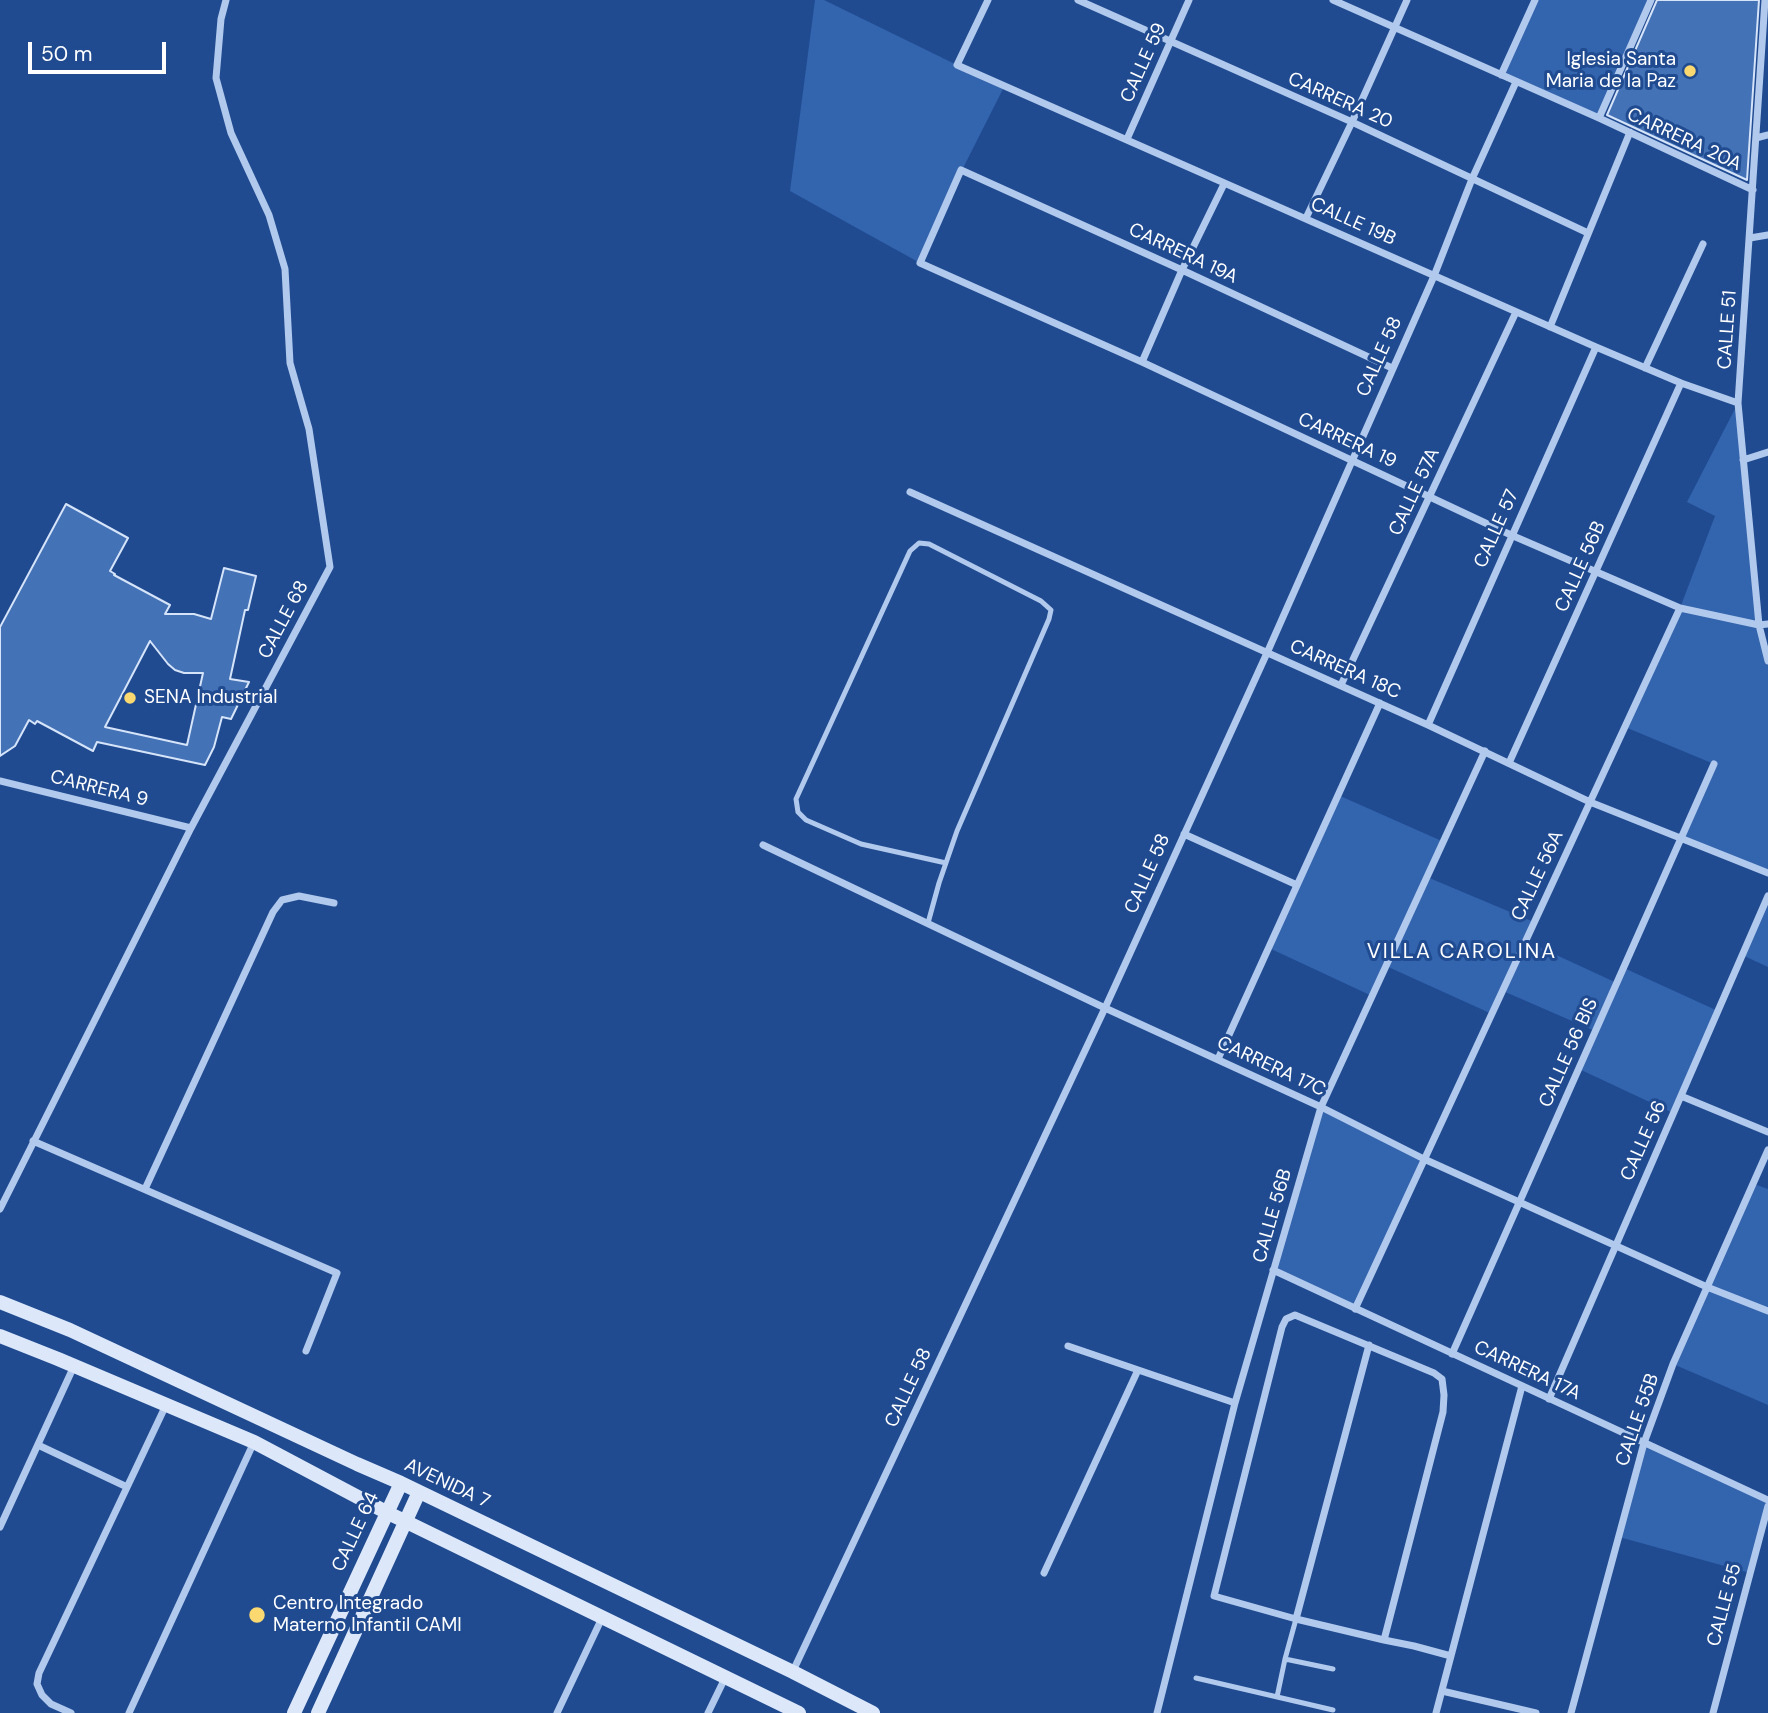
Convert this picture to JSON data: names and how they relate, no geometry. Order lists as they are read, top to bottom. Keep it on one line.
{"streets":{"main road":["AVENIDA 7","CALLE 64"],"street":["CALLE 59","CARRERA 20","CARRERA 20A","CALLE 19B","CARRERA 19A","CALLE 51","CALLE 58","CARRERA 19","CALLE 57A","CALLE 57","CALLE 56B","CALLE 68","CARRERA 18C","CARRERA 9","CALLE 56A","CALLE 56 BIS","CARRERA 17C","CALLE 56","CARRERA 17A","CALLE 55B","CALLE 55"]},"crossings":[["CALLE 59","CARRERA 20"],["CALLE 59","CALLE 19B"],["CARRERA 20","CALLE 58"],["CARRERA 20A","CALLE 51"],["CARRERA 20A","CALLE 58"],["CALLE 19B","CALLE 51"],["CALLE 19B","CALLE 58"],["CALLE 19B","CALLE 57A"],["CALLE 19B","CALLE 57"],["CALLE 19B","CALLE 56B"],["CARRERA 19A","CALLE 58"],["CARRERA 19A","CARRERA 19"],["CALLE 51","CARRERA 19"],["CALLE 58","CARRERA 19"],["CALLE 58","CARRERA 18C"],["CALLE 58","CARRERA 17C"],["CALLE 58","AVENIDA 7"],["CARRERA 19","CALLE 57A"],["CARRERA 19","CALLE 57"],["CARRERA 19","CALLE 56B"],["CARRERA 19","CALLE 56A"],["CALLE 57A","CARRERA 18C"],["CALLE 57","CARRERA 18C"],["CALLE 56B","CARRERA 18C"],["CALLE 56B","CARRERA 17C"],["CALLE 56B","CARRERA 17A"],["CALLE 68","CARRERA 9"],["CARRERA 18C","CALLE 56A"],["CARRERA 18C","CALLE 56 BIS"],["CALLE 56A","CARRERA 17C"],["CALLE 56A","CARRERA 17A"],["CALLE 56 BIS","CARRERA 17C"],["CALLE 56 BIS","CARRERA 17A"],["CARRERA 17C","CALLE 56"],["CARRERA 17C","CALLE 55B"],["CALLE 56","CARRERA 17A"],["CARRERA 17A","CALLE 55B"],["AVENIDA 7","CALLE 64"]],"districts":["VILLA CAROLINA"],"places":["Iglesia Santa Maria de la Paz","SENA Industrial","Centro Integrado Materno Infantil CAMI"],"scale_bar":"50 m"}
